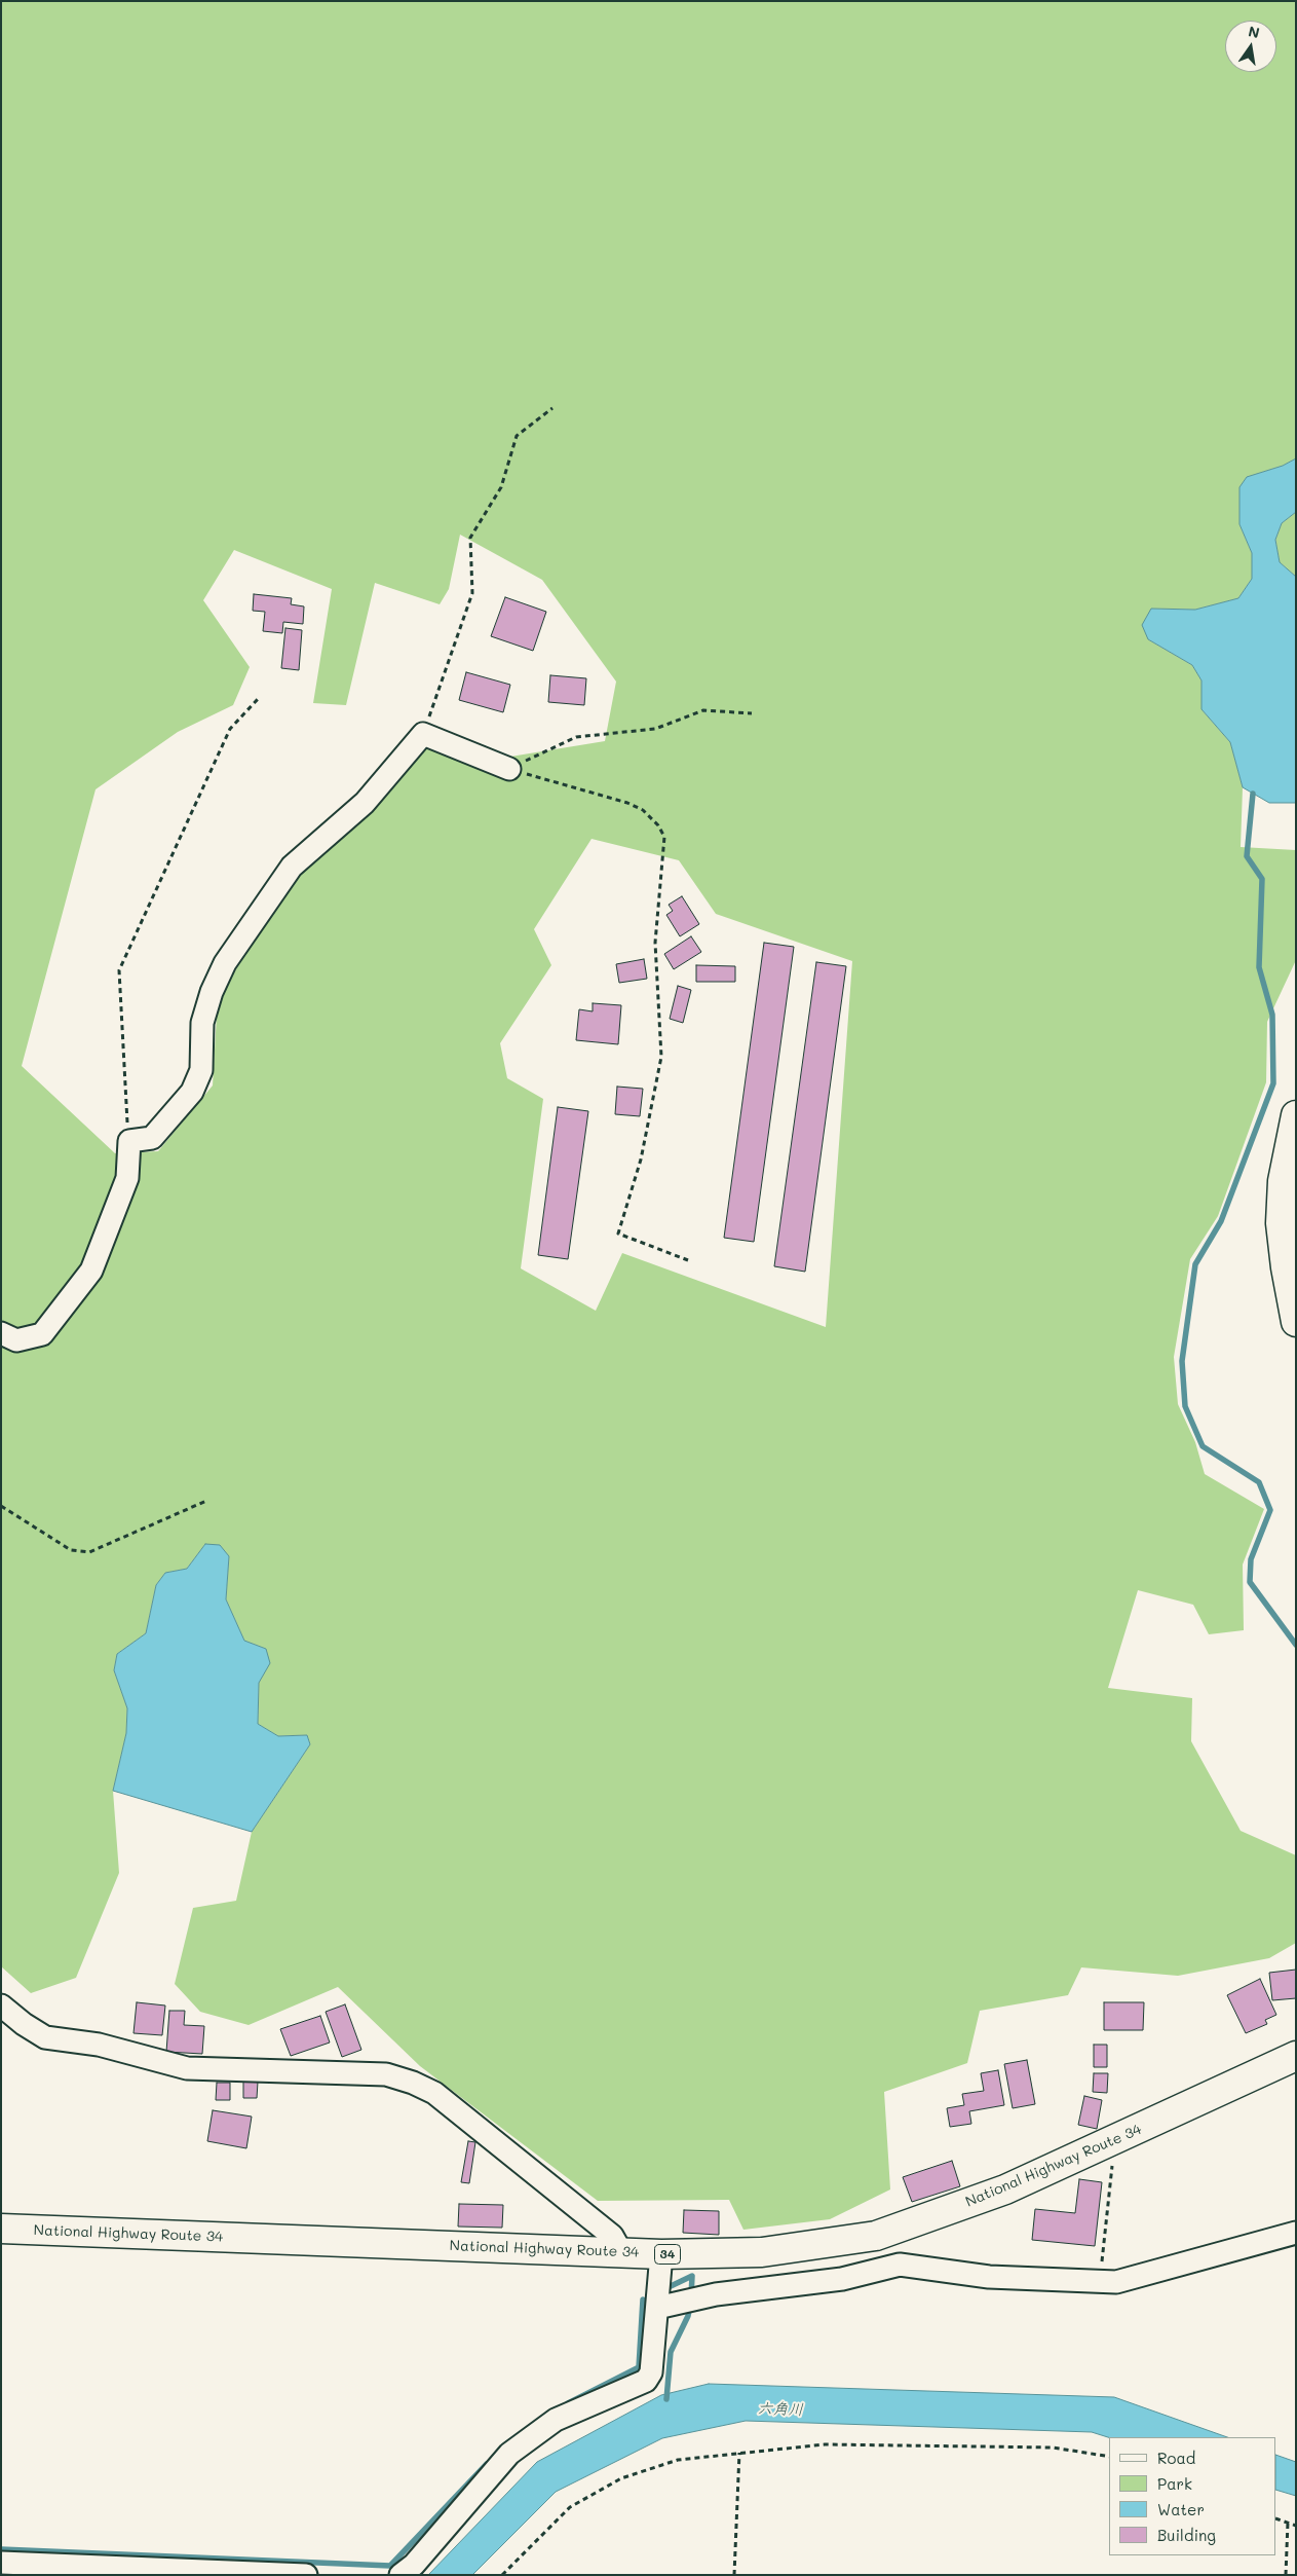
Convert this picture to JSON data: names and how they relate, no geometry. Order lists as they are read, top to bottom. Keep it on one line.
{"streets":{"highway":["National Highway Route 34","34"]},"water":["六角川"],"legend":["Road","Park","Water","Building"],"north":"top"}
